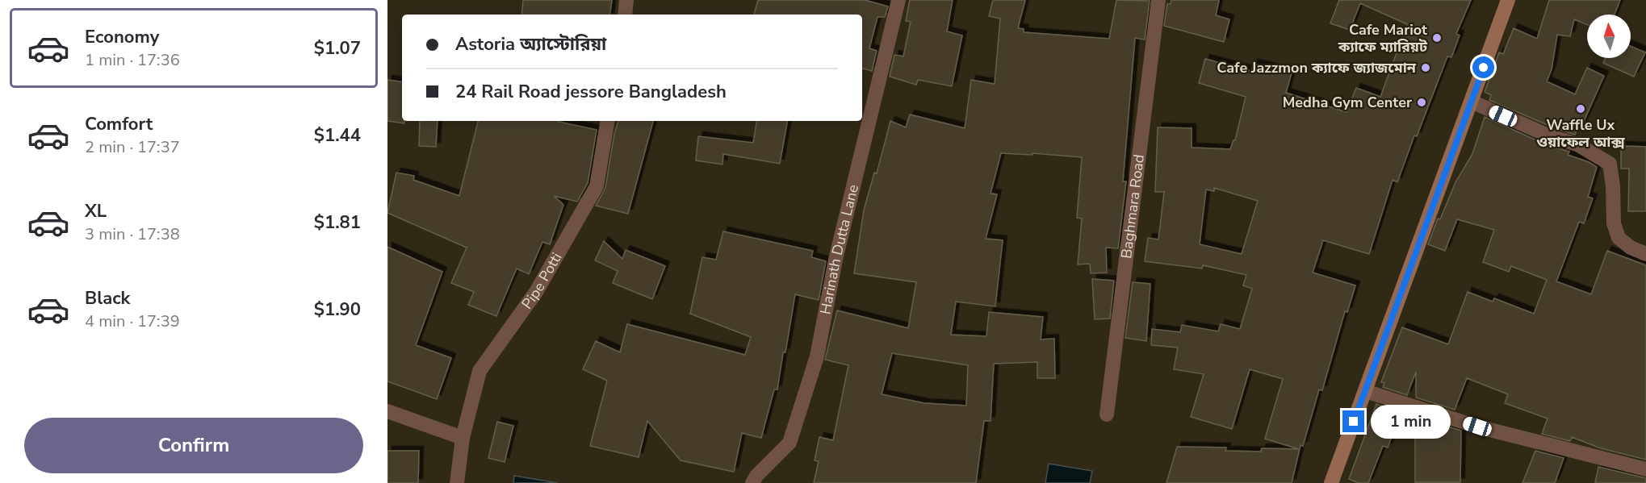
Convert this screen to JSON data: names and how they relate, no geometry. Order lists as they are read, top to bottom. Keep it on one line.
{"streets":{"street":["Baghmara Road","Harinath Dutta Lane","Pipe Potti"]},"places":["Cafe Mariot ক্যাফে ম্যারিয়ট","Cafe Jazzmon ক্যাফে জ্যাজমোন","Medha Gym Center","Waffle Ux ওয়াফেল আক্স"],"north":"top","page":{"list":[{"name":"Economy","note":"1 min · 17:36","value":"$1.07"},{"name":"Comfort","note":"2 min · 17:37","value":"$1.44"},{"name":"XL","note":"3 min · 17:38","value":"$1.81"},{"name":"Black","note":"4 min · 17:39","value":"$1.90"}],"banner":["Astoria অ্যাস্টোরিয়া","24 Rail Road jessore Bangladesh"],"bubble":"1 min","buttons":"Confirm"}}
